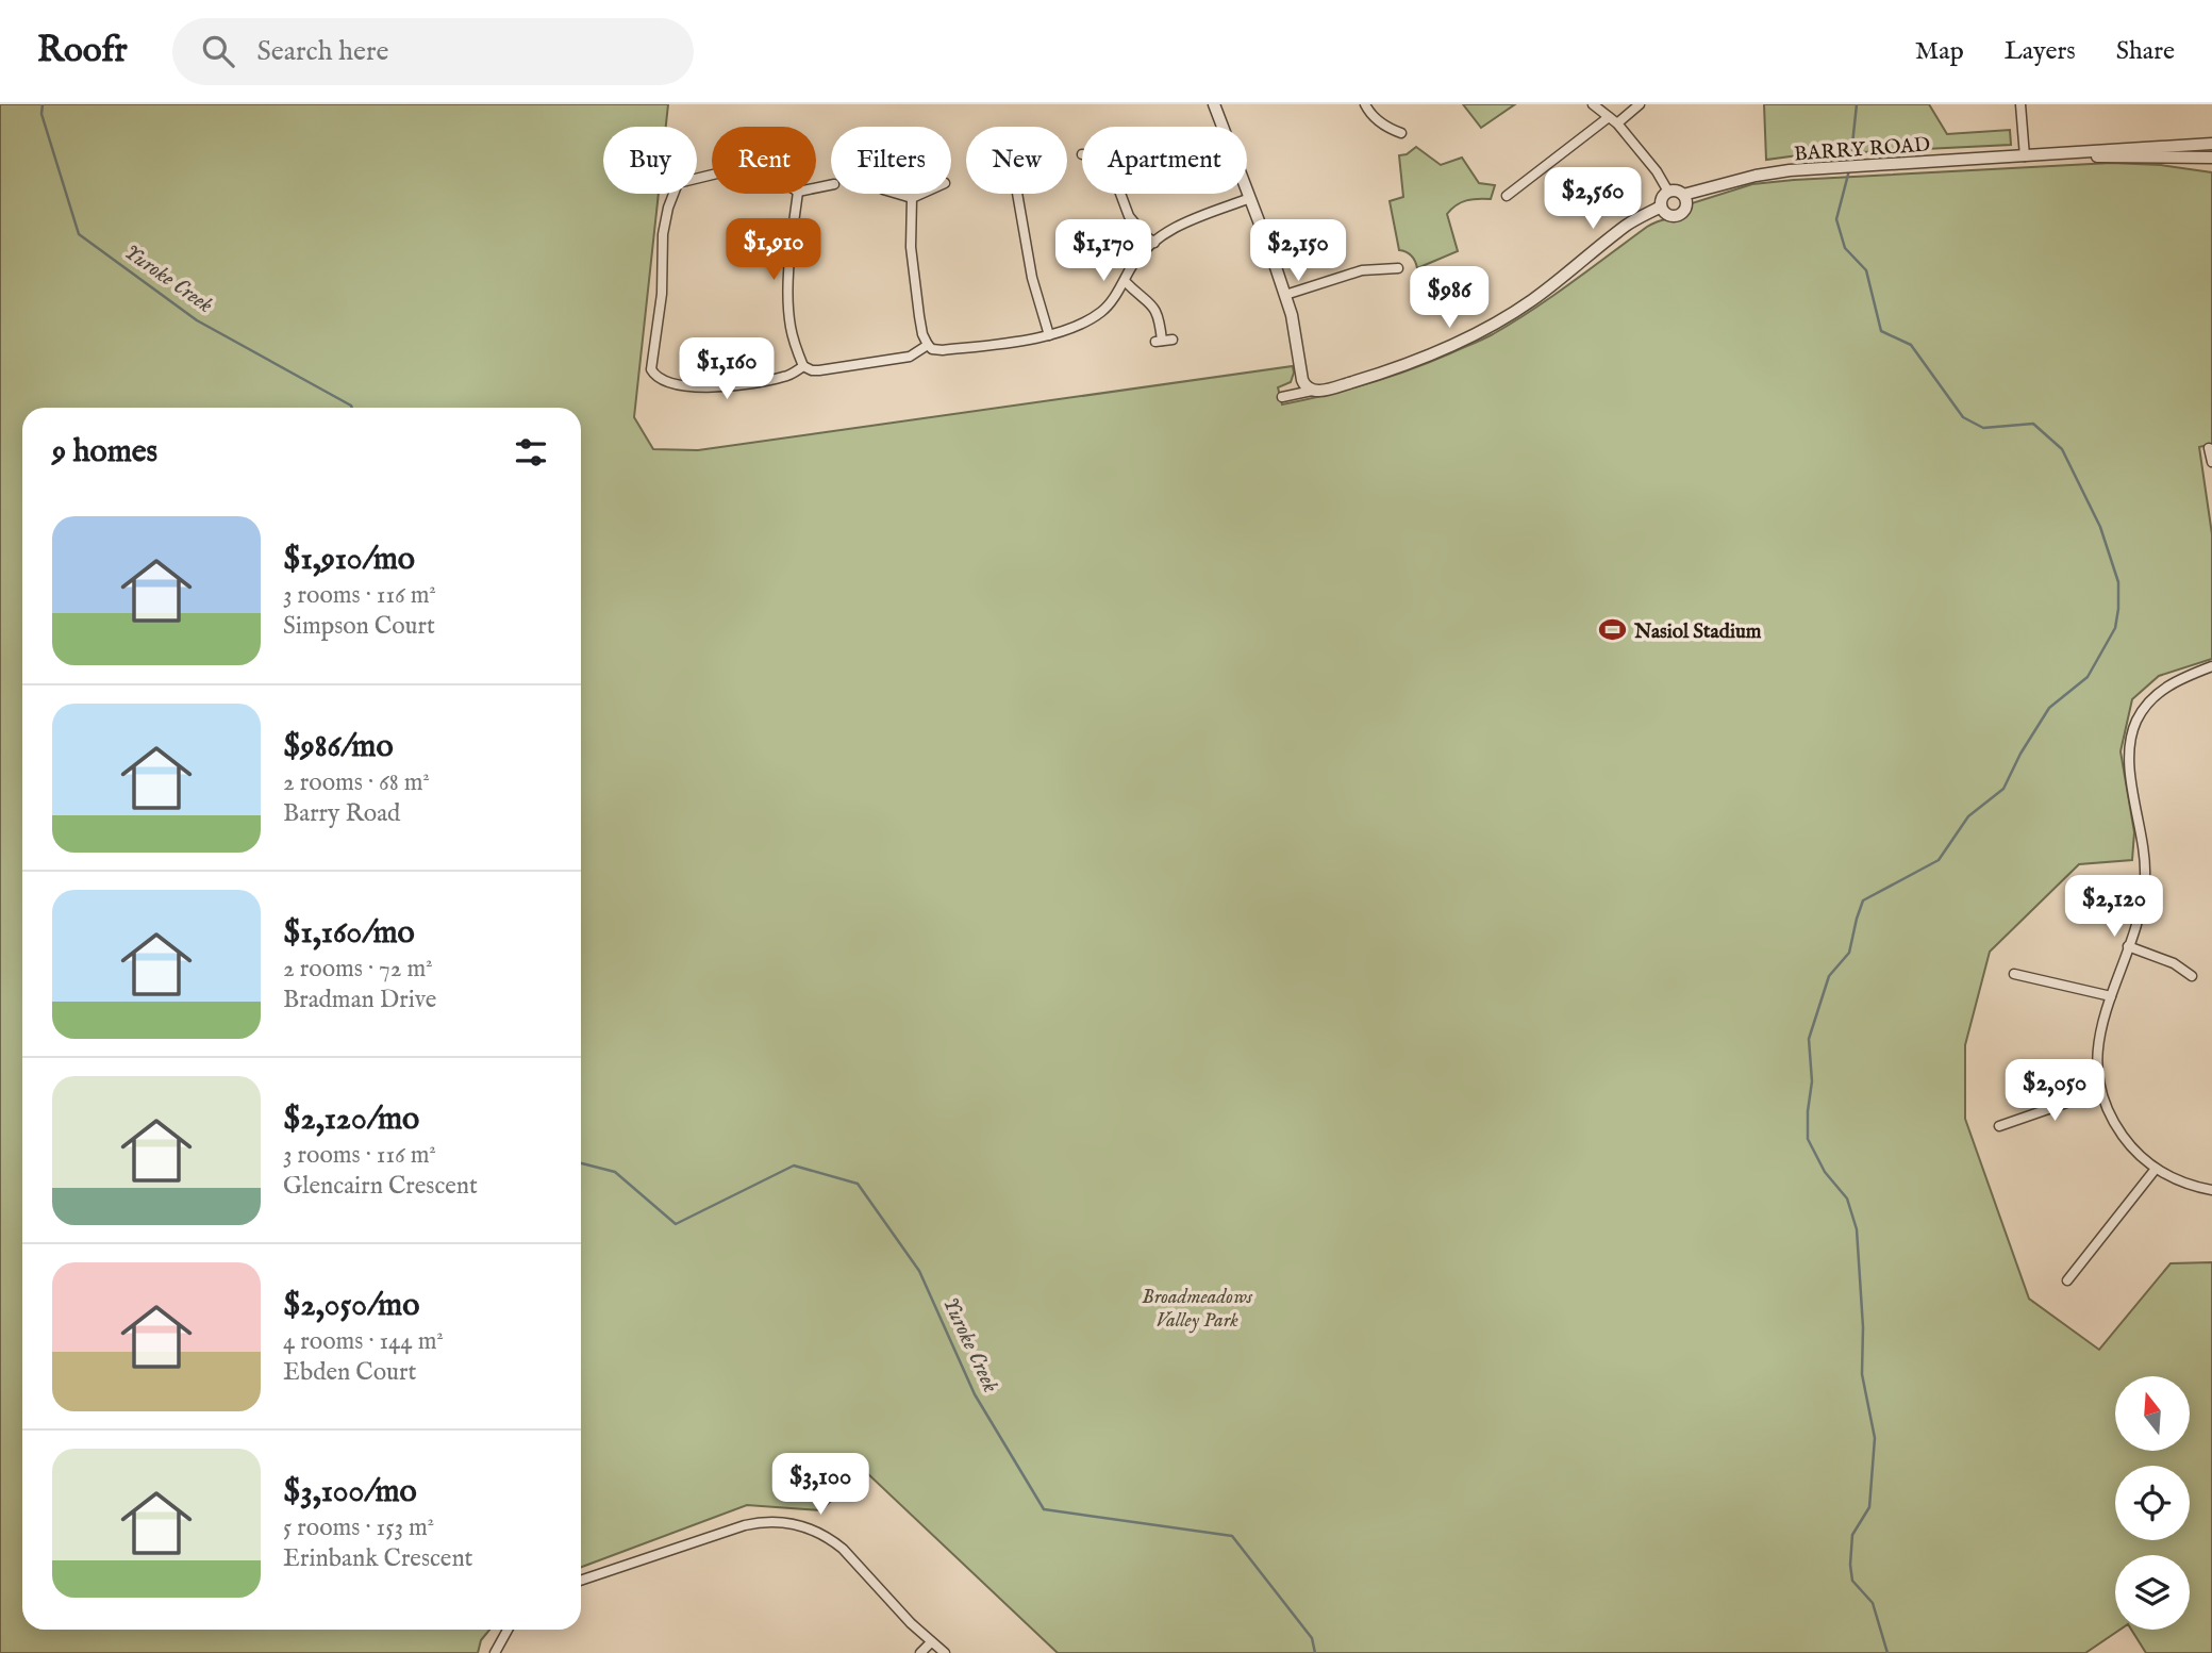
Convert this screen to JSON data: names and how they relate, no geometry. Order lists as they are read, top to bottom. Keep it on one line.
{"streets":{"street":["BARRY ROAD"]},"water":["Yuroke Creek"],"parks":["Broadmeadows Valley Park"],"places":{"sports":["Nasiol Stadium"]},"north":"top","page":{"header":"Roofr","search":"Search here","nav":["Map","Layers","Share"],"chip":["Buy","Rent","Filters","New","Apartment"],"price":["$2,560","$1,910","$1,170","$2,150","$986","$1,160","$2,120","$2,050","$3,100"],"heading":"9 homes","list":[{"name":"$1,910/mo","note":"3 rooms · 116 m² · Simpson Court"},{"name":"$986/mo","note":"2 rooms · 68 m² · Barry Road"},{"name":"$1,160/mo","note":"2 rooms · 72 m² · Bradman Drive"},{"name":"$2,120/mo","note":"3 rooms · 116 m² · Glencairn Crescent"},{"name":"$2,050/mo","note":"4 rooms · 144 m² · Ebden Court"},{"name":"$3,100/mo","note":"5 rooms · 153 m² · Erinbank Crescent"}]}}
